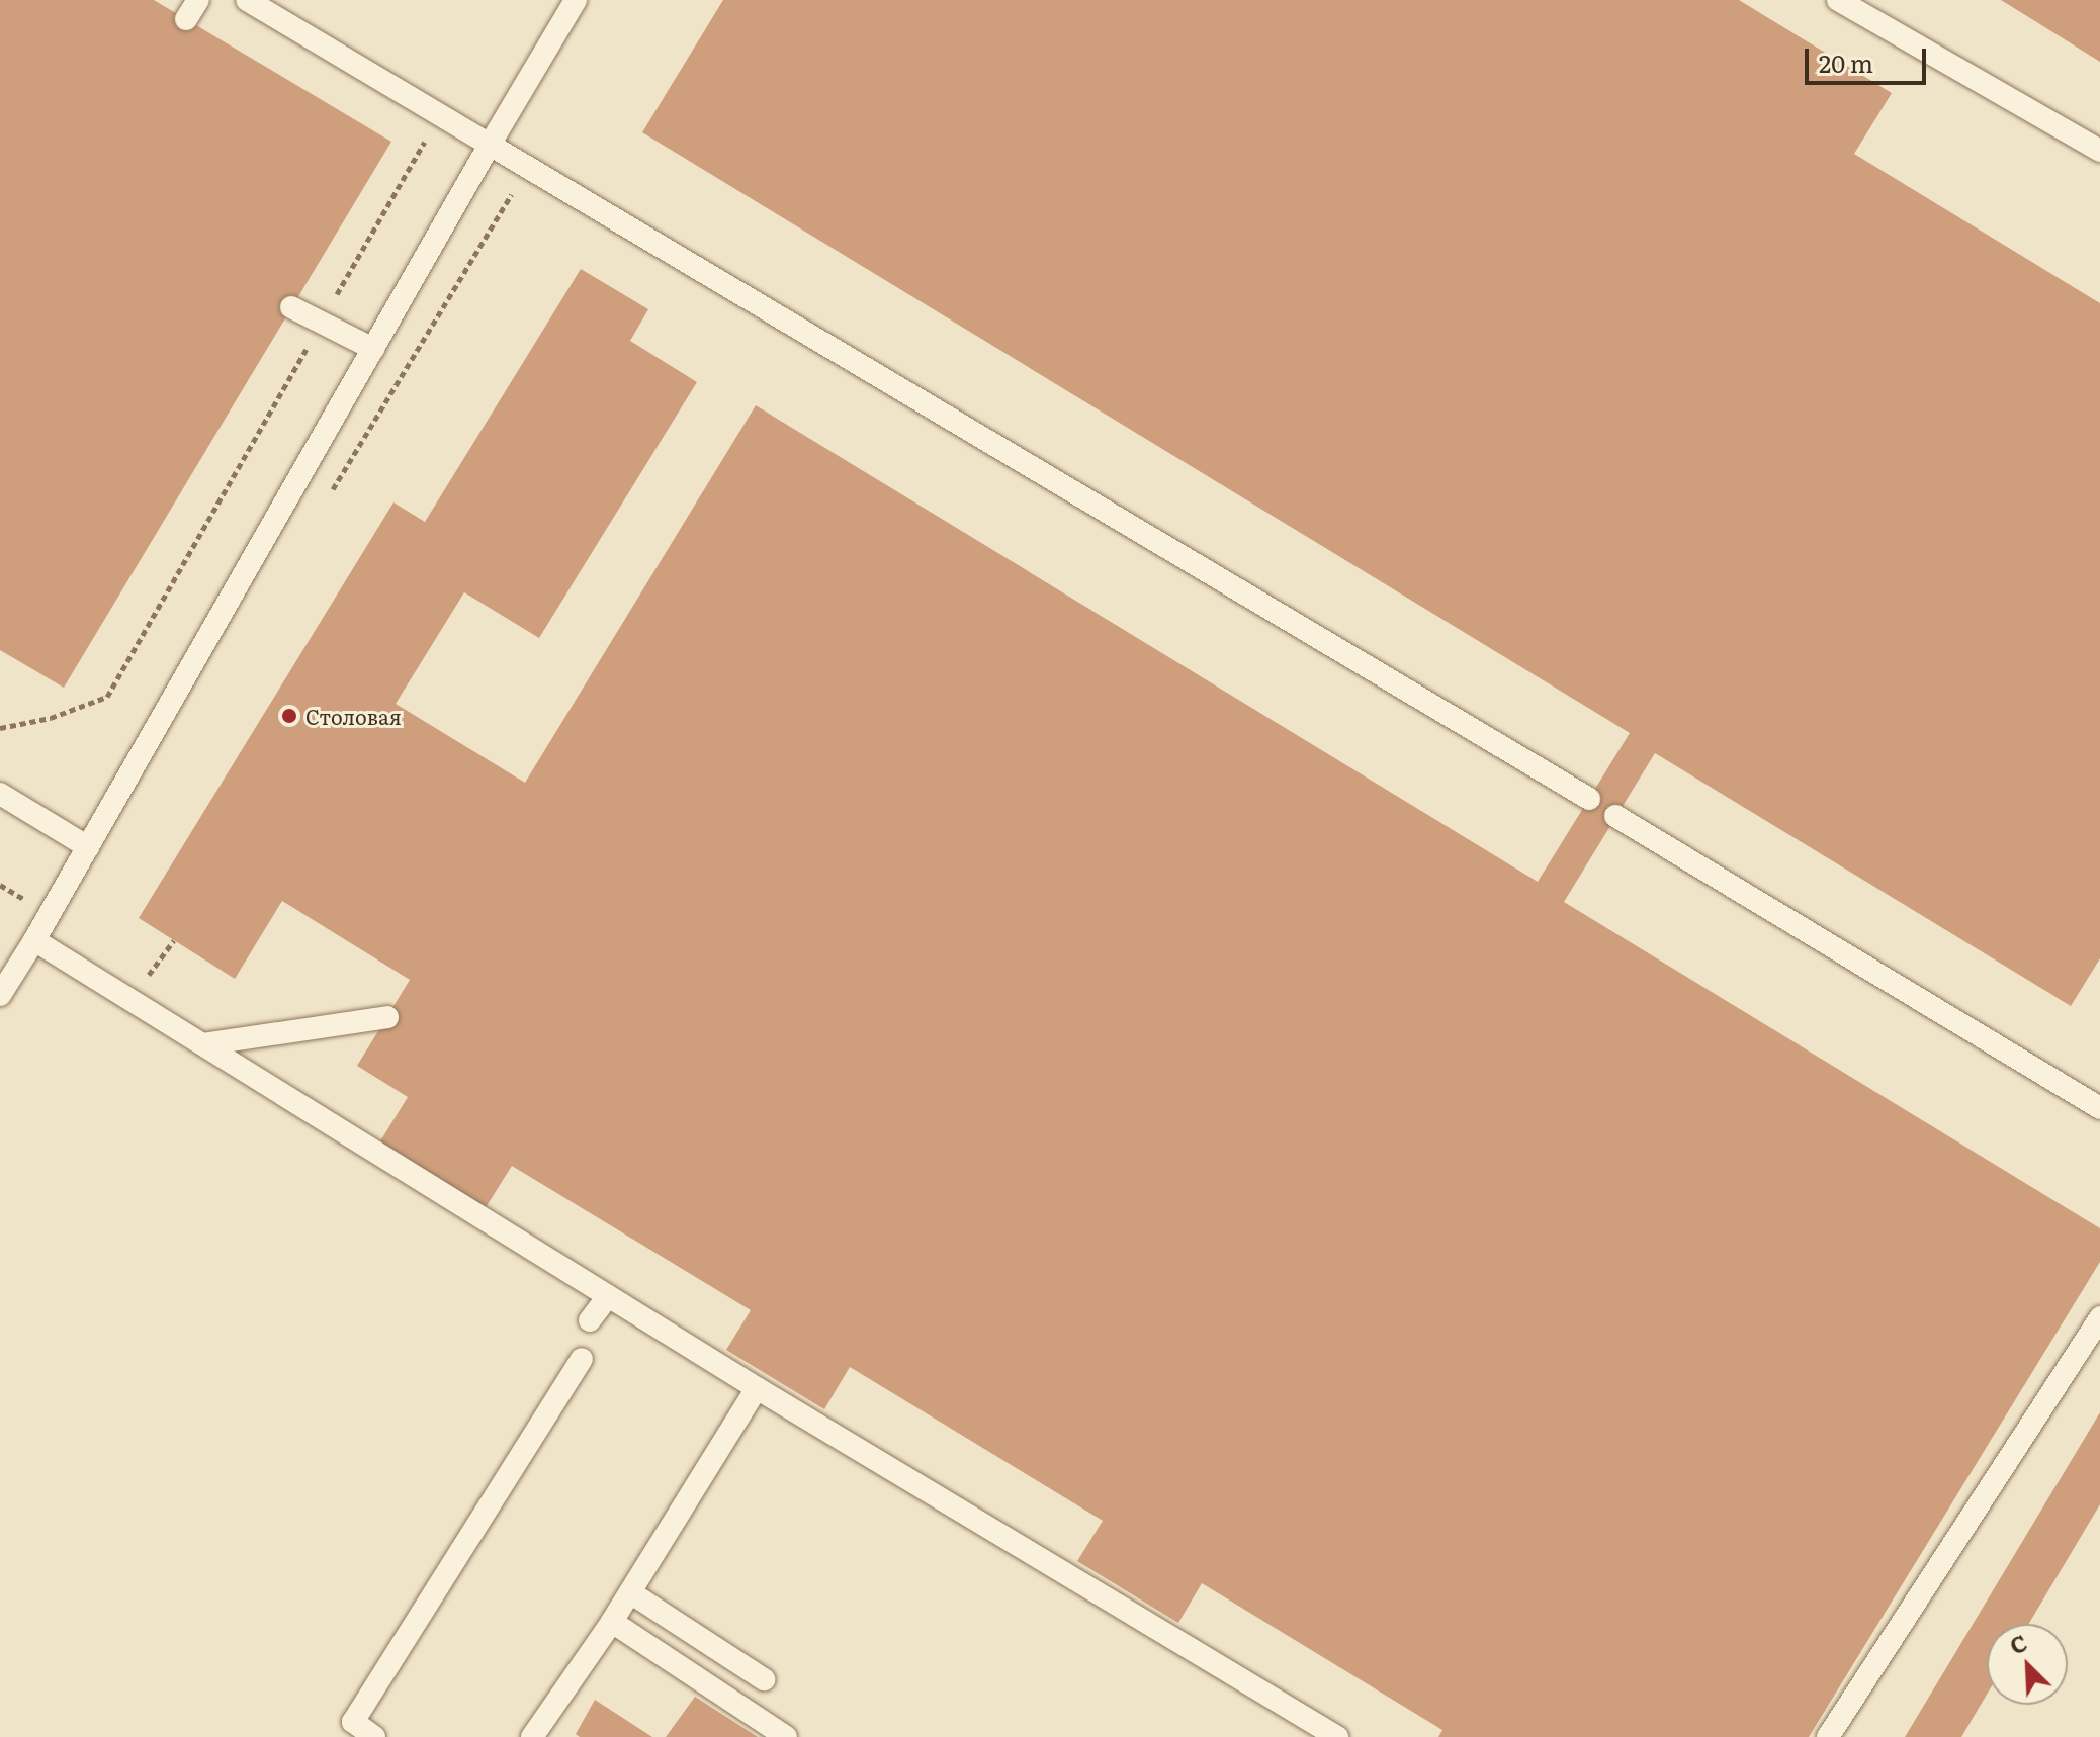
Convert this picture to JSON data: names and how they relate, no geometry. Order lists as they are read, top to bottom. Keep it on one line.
{"places":["Столовая"],"scale_bar":"20 m","north":"top left"}
